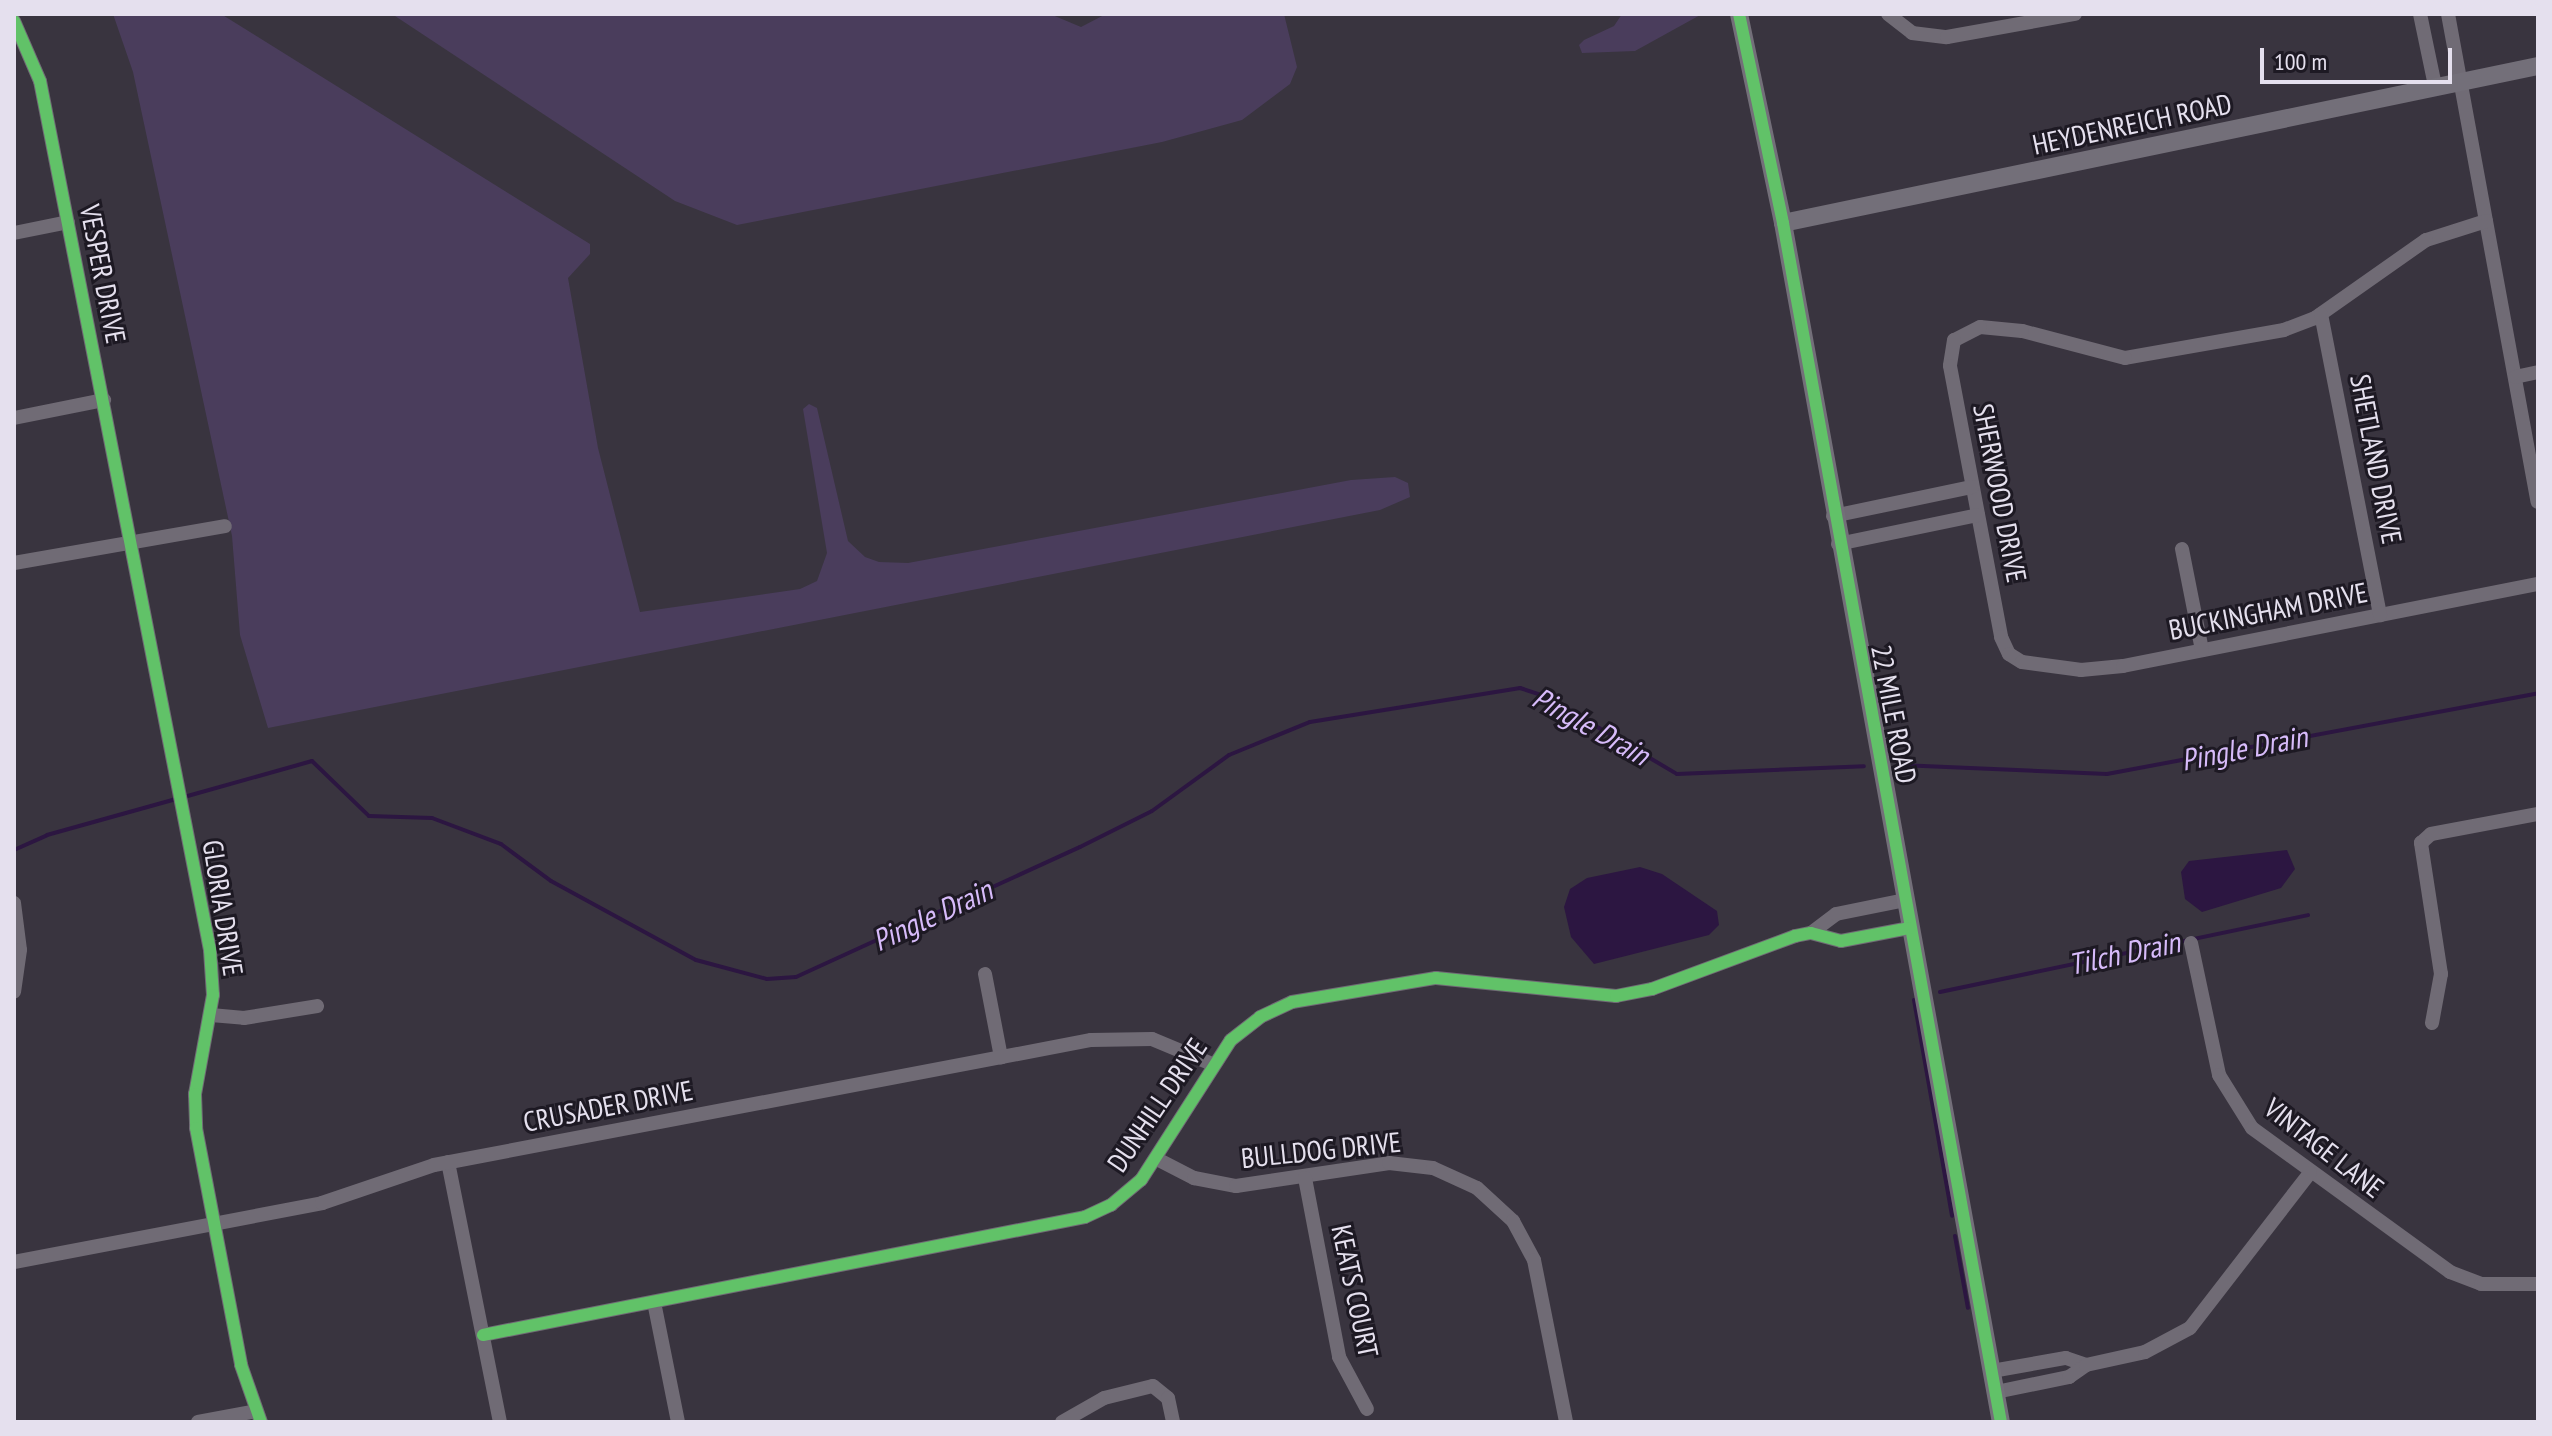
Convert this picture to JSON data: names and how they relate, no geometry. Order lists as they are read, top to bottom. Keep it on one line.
{"streets":{"street":["HEYDENREICH ROAD","VESPER DRIVE","SHETLAND DRIVE","SHERWOOD DRIVE","BUCKINGHAM DRIVE","22 MILE ROAD","GLORIA DRIVE","DUNHILL DRIVE","CRUSADER DRIVE","VINTAGE LANE","BULLDOG DRIVE","KEATS COURT"]},"crossings":[["HEYDENREICH ROAD","22 MILE ROAD"],["VESPER DRIVE","GLORIA DRIVE"],["SHETLAND DRIVE","SHERWOOD DRIVE"],["SHETLAND DRIVE","BUCKINGHAM DRIVE"],["SHERWOOD DRIVE","BUCKINGHAM DRIVE"],["22 MILE ROAD","DUNHILL DRIVE"],["GLORIA DRIVE","CRUSADER DRIVE"],["DUNHILL DRIVE","CRUSADER DRIVE"],["DUNHILL DRIVE","BULLDOG DRIVE"],["BULLDOG DRIVE","KEATS COURT"]],"water":["Pingle Drain","Tilch Drain"],"scale_bar":"100 m"}
